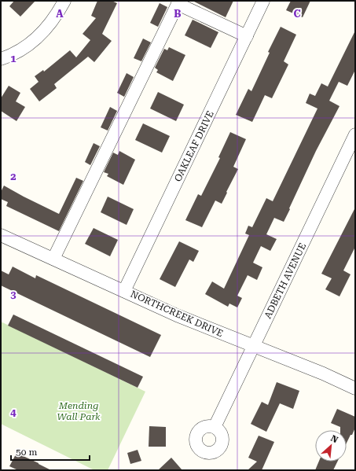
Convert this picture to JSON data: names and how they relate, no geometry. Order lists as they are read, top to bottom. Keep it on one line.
{"streets":{"street":["OAKLEAF DRIVE","ADBETH AVENUE","NORTHCREEK DRIVE"]},"crossings":[["OAKLEAF DRIVE","NORTHCREEK DRIVE"],["ADBETH AVENUE","NORTHCREEK DRIVE"]],"parks":["Mending Wall Park"],"scale_bar":"50 m","north":"top right","grid":{"columns":["A","B","C"],"rows":["1","2","3","4"]}}
